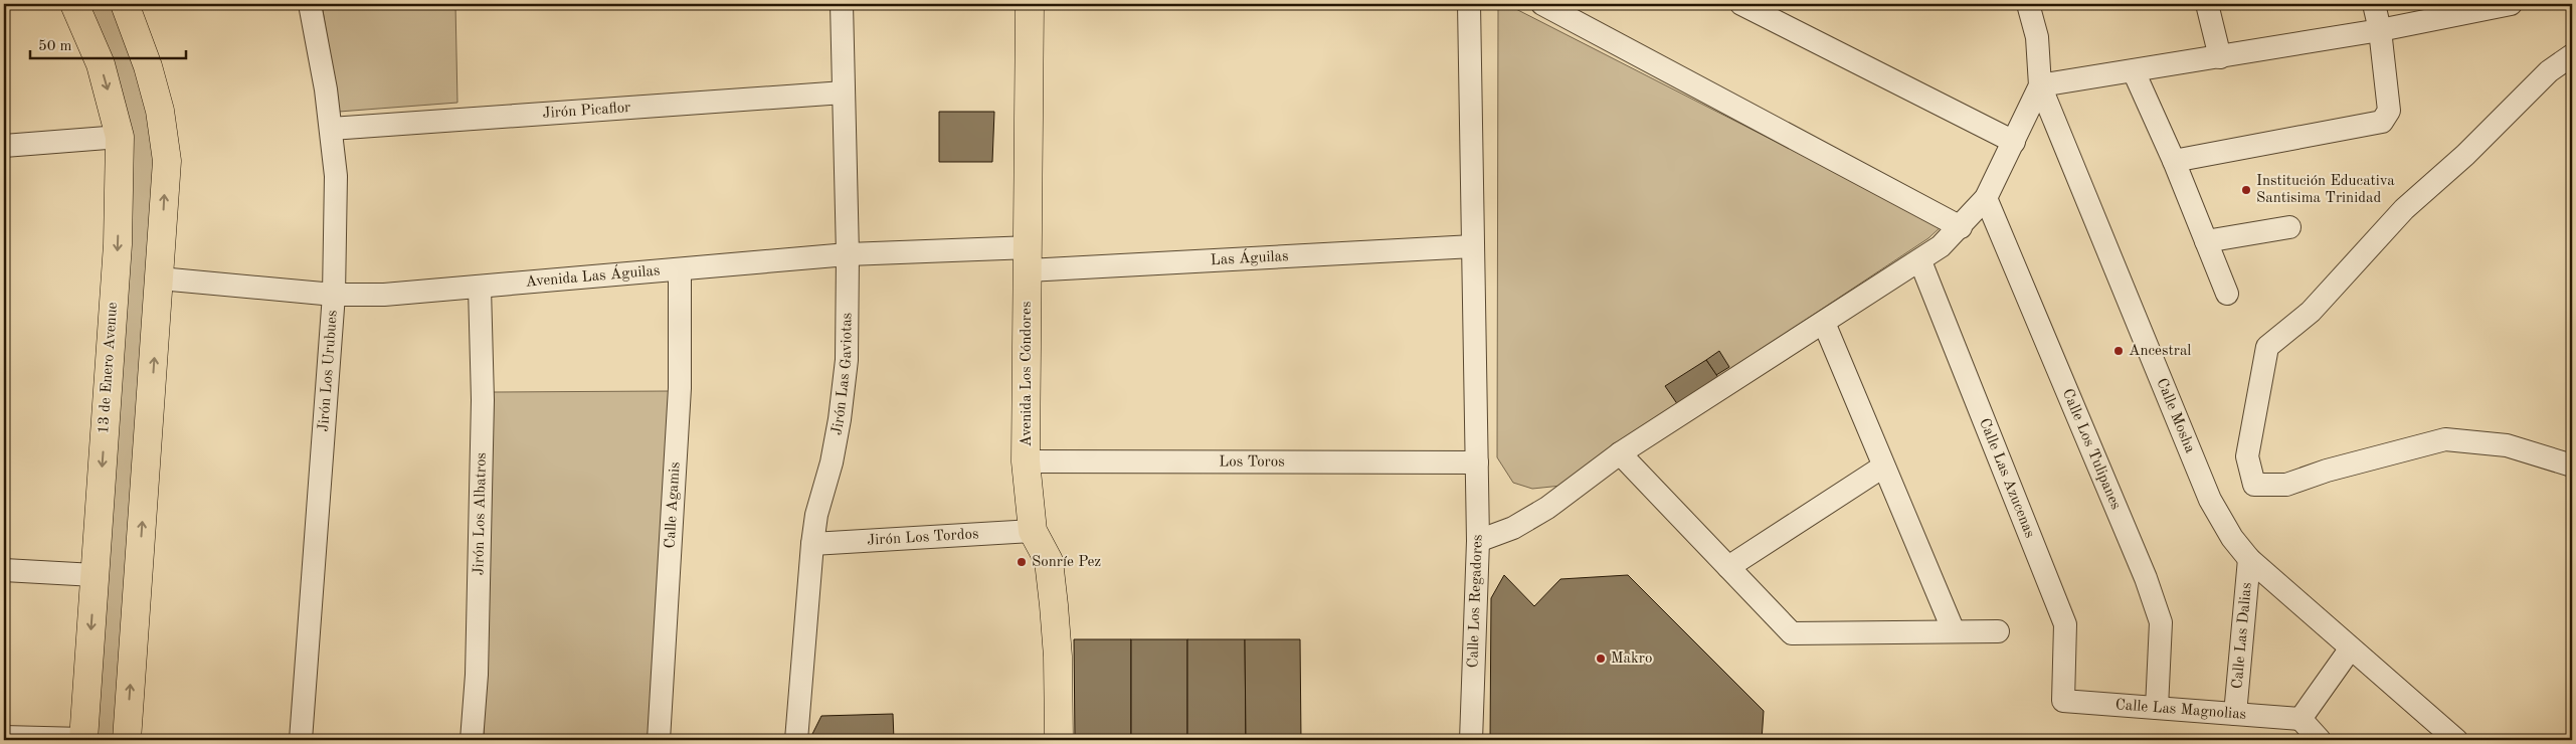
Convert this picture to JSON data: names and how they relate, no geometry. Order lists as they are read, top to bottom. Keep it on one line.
{"streets":{"main road":["13 de Enero Avenue","Avenida Los Cóndores"],"street":["Jirón Picaflor","Las Águilas","Avenida Las Águilas","Jirón Los Urubues","Jirón Las Gaviotas","Calle Mosha","Calle Los Tulipanes","Los Toros","Calle Las Azucenas","Calle Agamis","Jirón Los Albatros","Jirón Los Tordos","Calle Los Regadores","Calle Las Dalias","Calle Las Magnolias"]},"crossings":[["Jirón Picaflor","Jirón Los Urubues"],["Jirón Picaflor","Jirón Las Gaviotas"],["Las Águilas","Avenida Las Águilas"],["Las Águilas","Avenida Los Cóndores"],["Las Águilas","Calle Los Regadores"],["Avenida Las Águilas","Jirón Los Urubues"],["Avenida Las Águilas","Jirón Las Gaviotas"],["Avenida Las Águilas","Avenida Los Cóndores"],["Avenida Las Águilas","Calle Agamis"],["Avenida Las Águilas","Jirón Los Albatros"],["Jirón Las Gaviotas","Jirón Los Tordos"],["Avenida Los Cóndores","Los Toros"],["Avenida Los Cóndores","Jirón Los Tordos"],["Calle Mosha","Calle Las Dalias"],["Calle Los Tulipanes","Calle Las Magnolias"],["Los Toros","Calle Los Regadores"],["Calle Las Azucenas","Calle Las Magnolias"],["Calle Las Dalias","Calle Las Magnolias"]],"places":["Institución Educativa Santisima Trinidad","Ancestral","Sonríe Pez","Makro"],"scale_bar":"50 m"}
